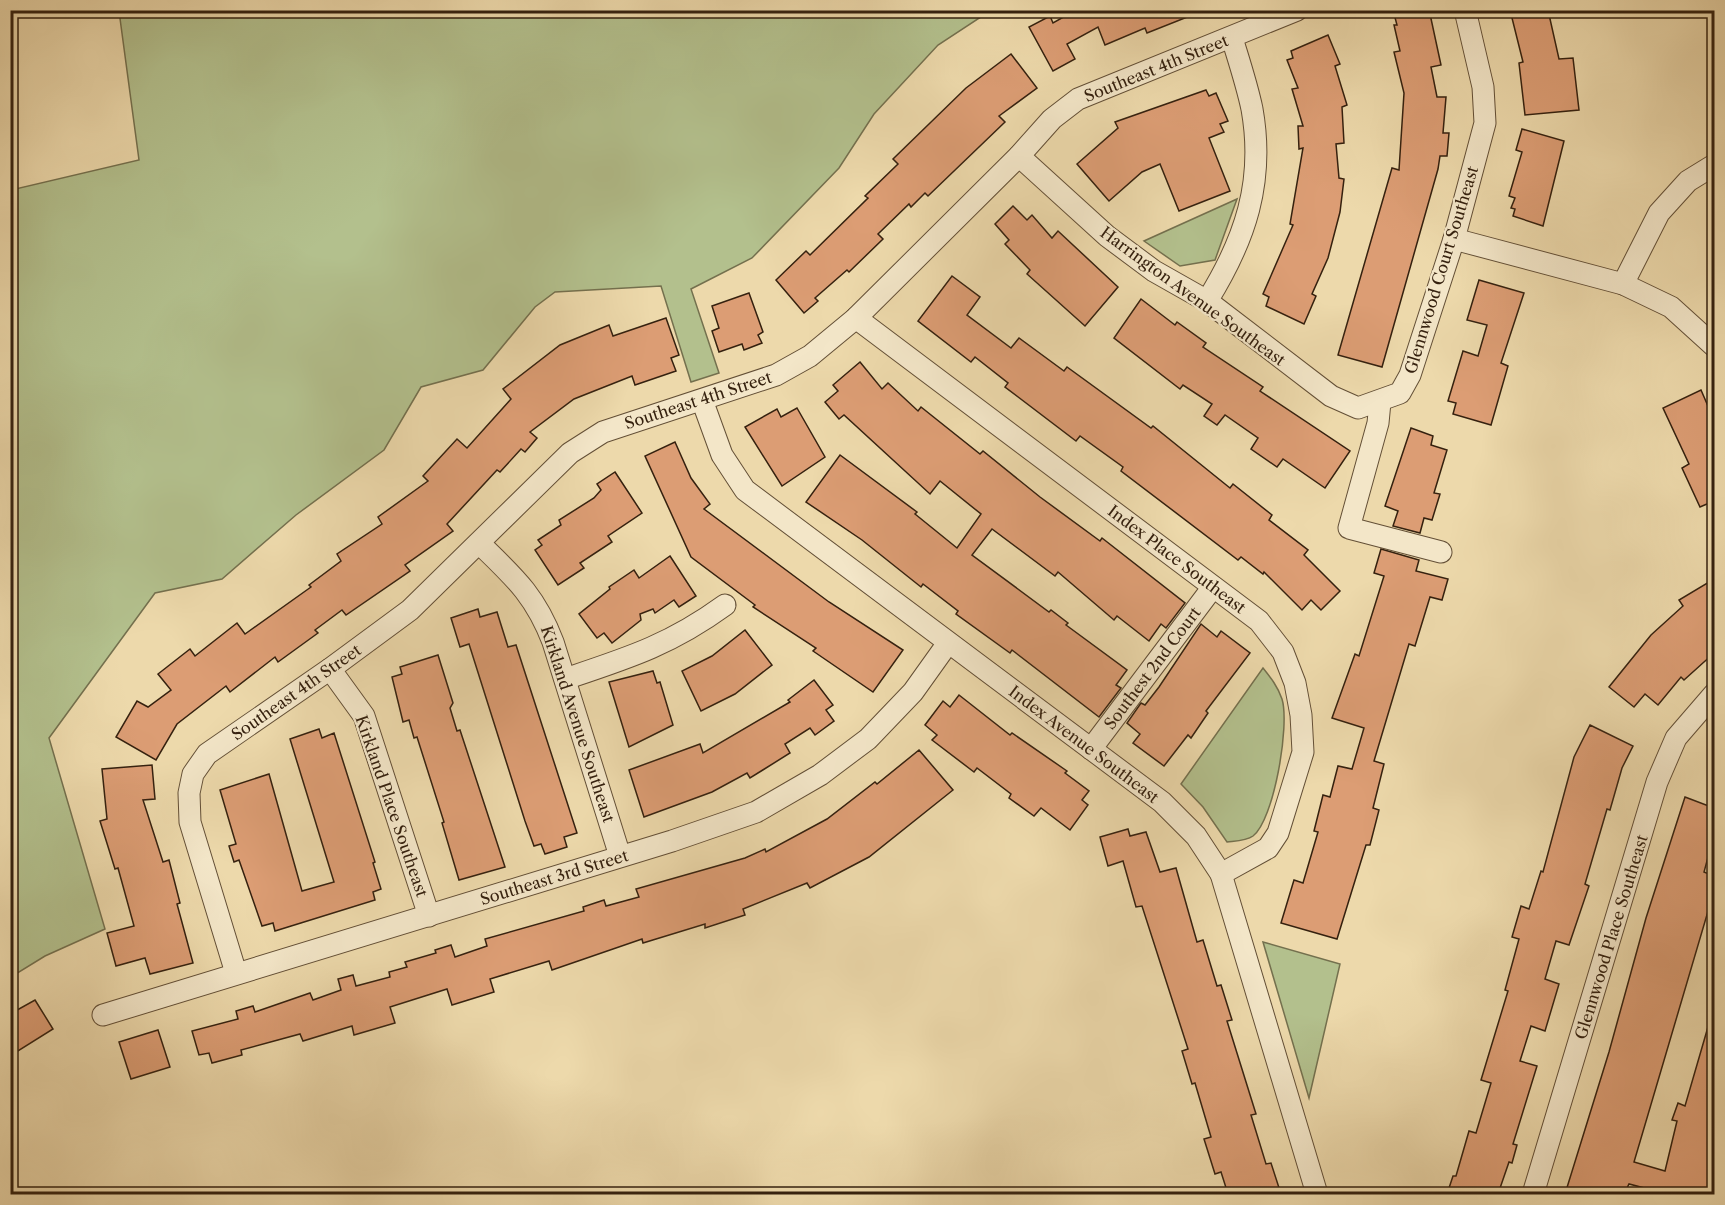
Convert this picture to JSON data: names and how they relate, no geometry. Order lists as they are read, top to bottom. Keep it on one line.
{"streets":{"street":["Southeast 4th Street","Glennwood Court Southeast","Harrington Avenue Southeast","Index Place Southeast","Southest 2nd Court","Kirkland Avenue Southeast","Index Avenue Southeast","Kirkland Place Southeast","Southeast 3rd Street","Glennwood Place Southeast"]},"crossings":[["Southeast 4th Street","Harrington Avenue Southeast"],["Southeast 4th Street","Index Place Southeast"],["Southeast 4th Street","Kirkland Avenue Southeast"],["Southeast 4th Street","Index Avenue Southeast"],["Southeast 4th Street","Kirkland Place Southeast"],["Southeast 4th Street","Southeast 3rd Street"],["Glennwood Court Southeast","Harrington Avenue Southeast"],["Index Place Southeast","Southest 2nd Court"],["Index Place Southeast","Index Avenue Southeast"],["Southest 2nd Court","Index Avenue Southeast"],["Kirkland Avenue Southeast","Southeast 3rd Street"],["Index Avenue Southeast","Southeast 3rd Street"],["Kirkland Place Southeast","Southeast 3rd Street"]]}
